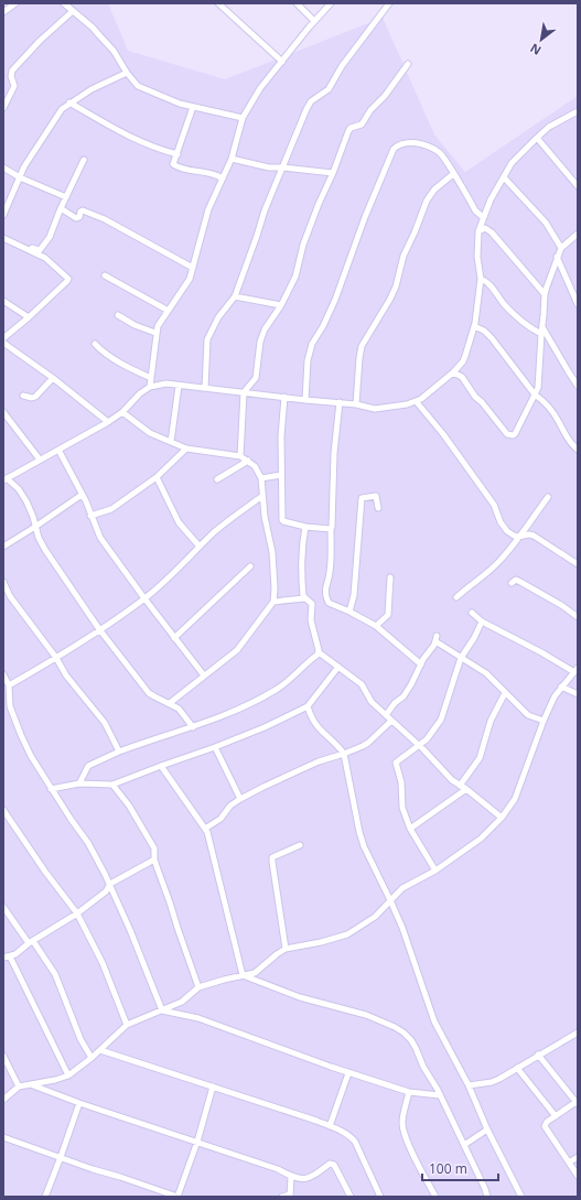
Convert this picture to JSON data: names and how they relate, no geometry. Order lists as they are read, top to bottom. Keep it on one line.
{"scale_bar":"100 m","north":"bottom left"}
